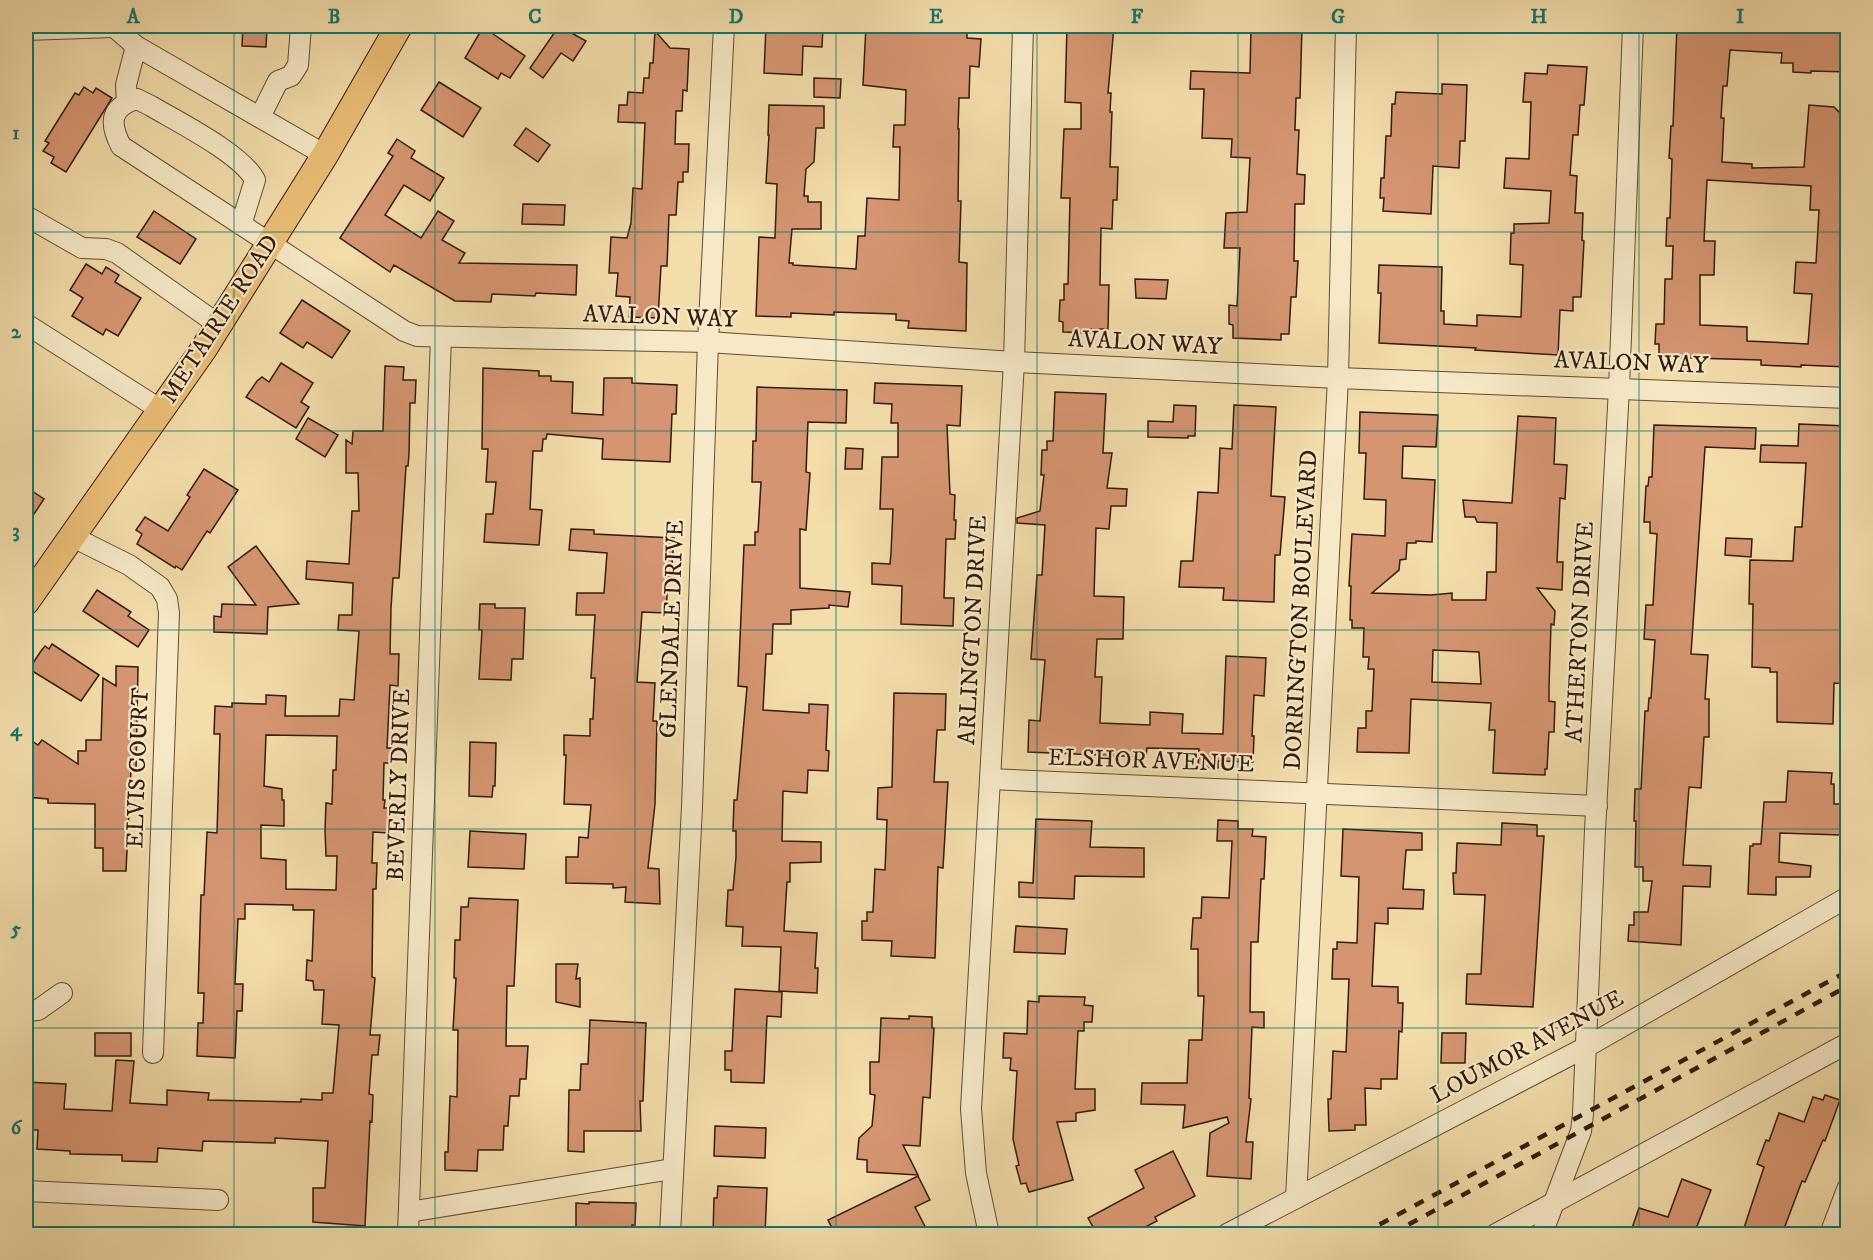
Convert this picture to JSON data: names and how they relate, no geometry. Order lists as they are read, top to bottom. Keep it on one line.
{"streets":{"main road":["METAIRIE ROAD"],"street":["AVALON WAY","DORRINGTON BOULEVARD","GLENDALE DRIVE","ARLINGTON DRIVE","ATHERTON DRIVE","ELSHOR AVENUE","ELVIS COURT","BEVERLY DRIVE","LOUMOR AVENUE"]},"crossings":[["AVALON WAY","METAIRIE ROAD"],["AVALON WAY","DORRINGTON BOULEVARD"],["AVALON WAY","GLENDALE DRIVE"],["AVALON WAY","ARLINGTON DRIVE"],["AVALON WAY","ATHERTON DRIVE"],["AVALON WAY","BEVERLY DRIVE"],["METAIRIE ROAD","ELVIS COURT"],["DORRINGTON BOULEVARD","ELSHOR AVENUE"],["DORRINGTON BOULEVARD","LOUMOR AVENUE"],["ARLINGTON DRIVE","ELSHOR AVENUE"],["ATHERTON DRIVE","ELSHOR AVENUE"],["ATHERTON DRIVE","LOUMOR AVENUE"]],"grid":{"columns":["A","B","C","D","E","F","G","H","I"],"rows":["1","2","3","4","5","6"]}}
